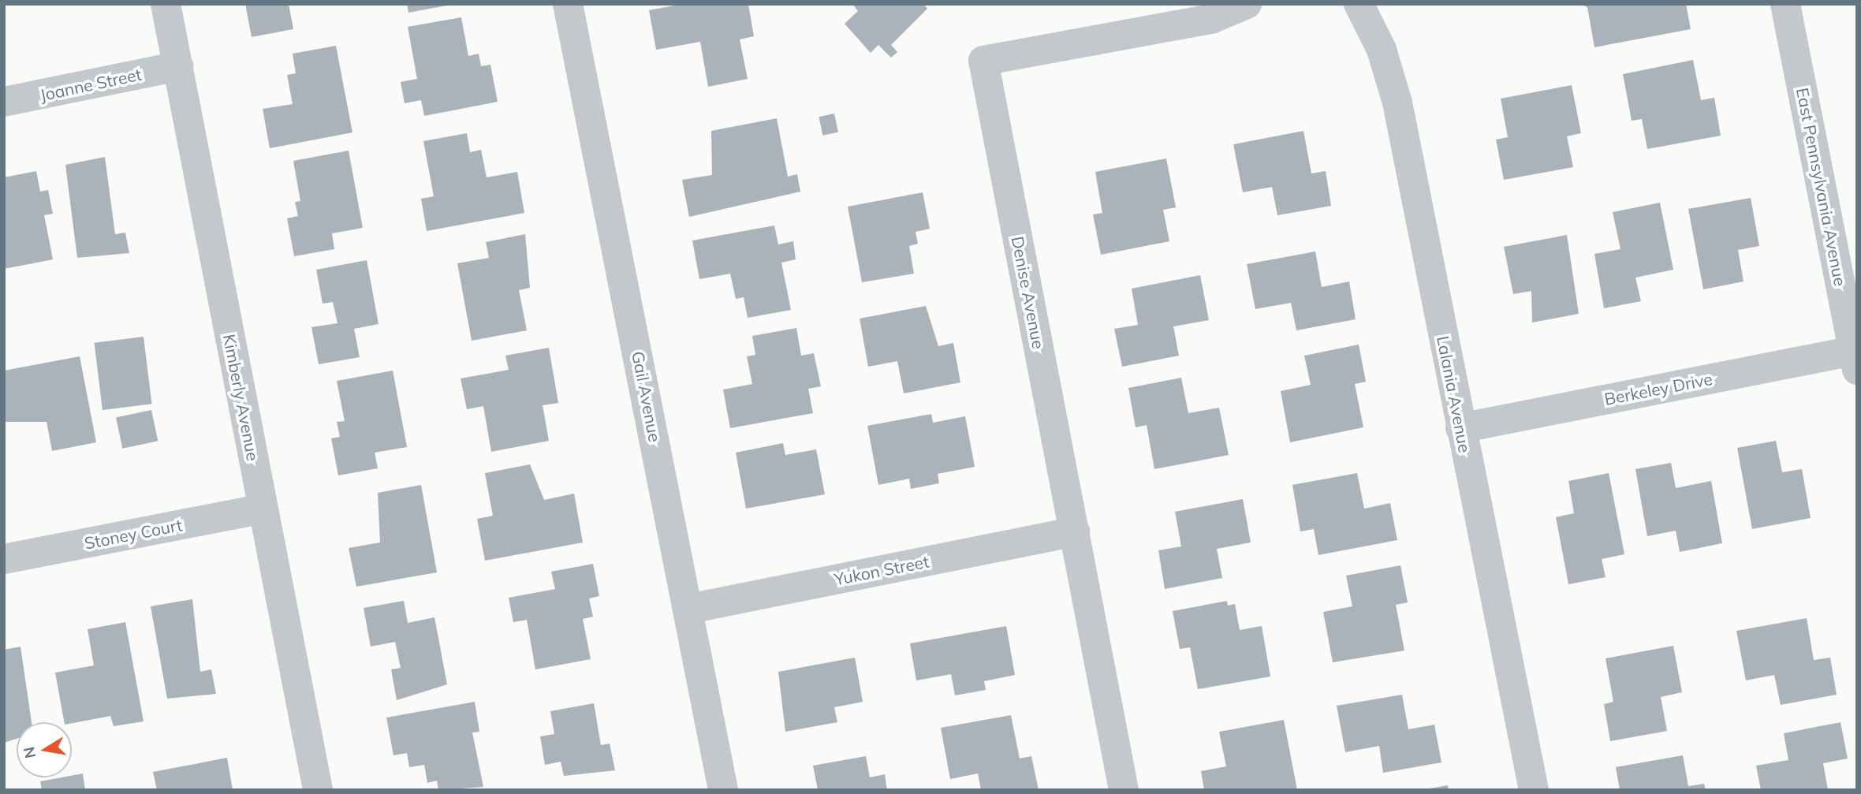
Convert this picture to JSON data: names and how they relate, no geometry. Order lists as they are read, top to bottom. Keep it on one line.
{"streets":{"street":["Joanne Street","East Pennsylvania Avenue","Denise Avenue","Berkeley Drive","Lalania Avenue","Gail Avenue","Kimberly Avenue","Stoney Court","Yukon Street"]},"crossings":[["Joanne Street","Kimberly Avenue"],["East Pennsylvania Avenue","Berkeley Drive"],["Denise Avenue","Yukon Street"],["Berkeley Drive","Lalania Avenue"],["Gail Avenue","Yukon Street"],["Kimberly Avenue","Stoney Court"]],"north":"left"}
